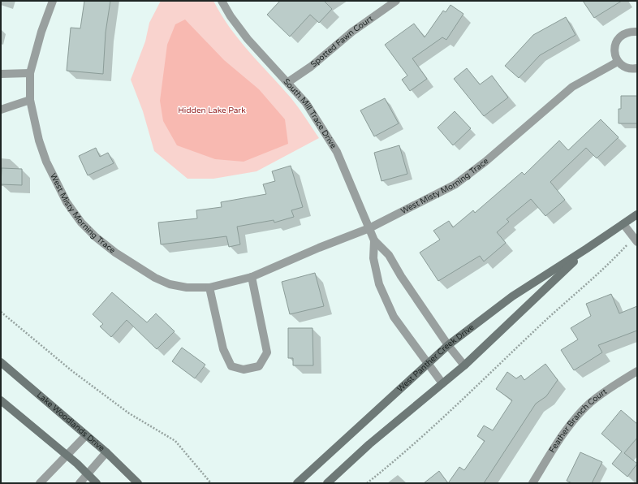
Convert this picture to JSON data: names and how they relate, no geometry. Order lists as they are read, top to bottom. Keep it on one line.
{"streets":{"street":["Spotted Fawn Court","South Mill Trace Drive","West Misty Morning Trace","West Panther Creek Drive","Lake Woodlands Drive","Feather Branch Court"]},"crossings":[["Spotted Fawn Court","South Mill Trace Drive"],["South Mill Trace Drive","West Misty Morning Trace"],["South Mill Trace Drive","West Panther Creek Drive"]],"parks":["Hidden Lake Park"]}
